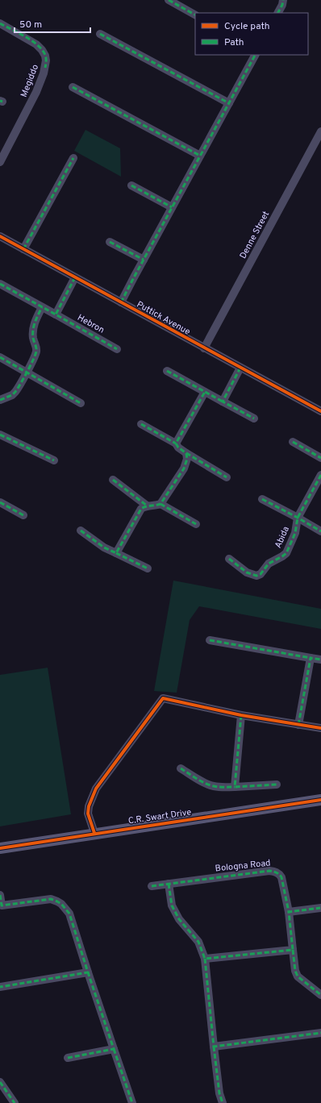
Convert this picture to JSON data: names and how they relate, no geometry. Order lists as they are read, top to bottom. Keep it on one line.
{"streets":{"street":["Megiddo","Denne Street","Puttick Avenue","Hebron","Abida","C.R. Swart Drive","Bologna Road"]},"crossings":[["Denne Street","Puttick Avenue"]],"legend":["Cycle path","Path"],"scale_bar":"50 m"}
